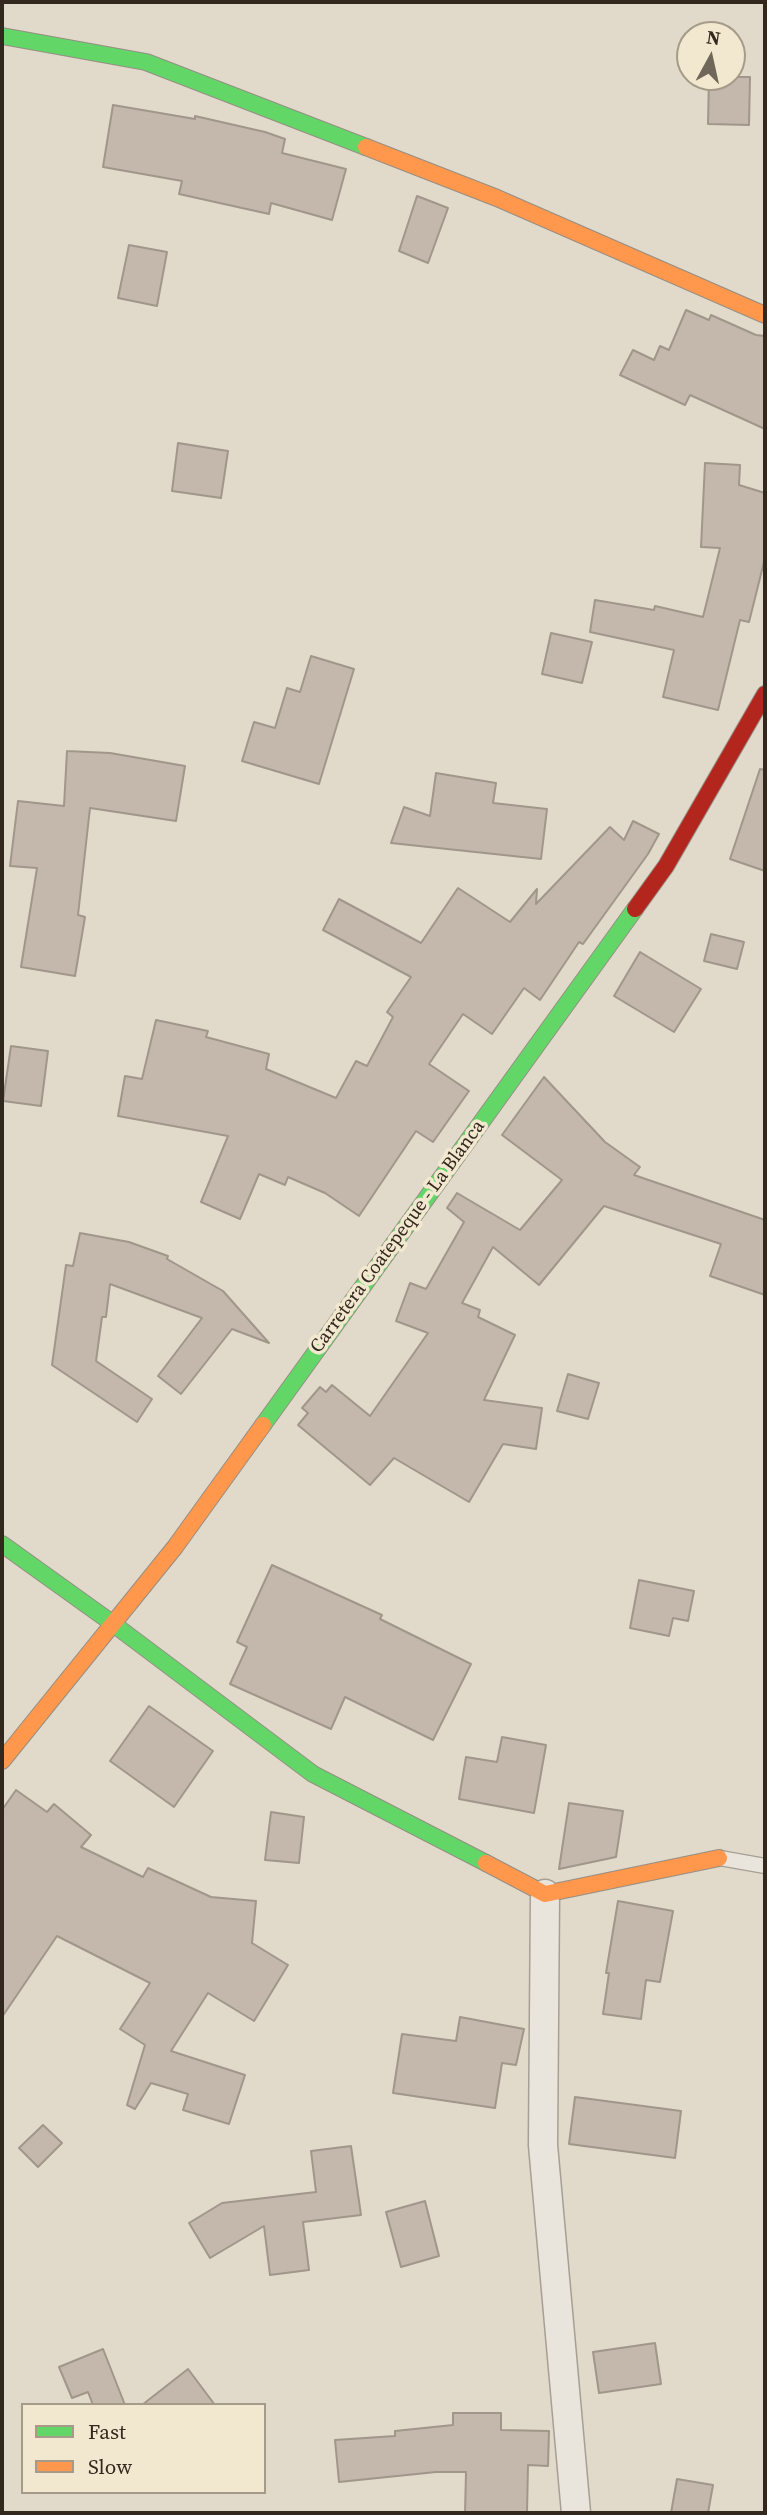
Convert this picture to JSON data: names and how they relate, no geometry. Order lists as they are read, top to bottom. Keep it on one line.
{"streets":{"street":["Carretera Coatepeque - La Blanca"]},"legend":["Fast","Slow"],"north":"top"}
